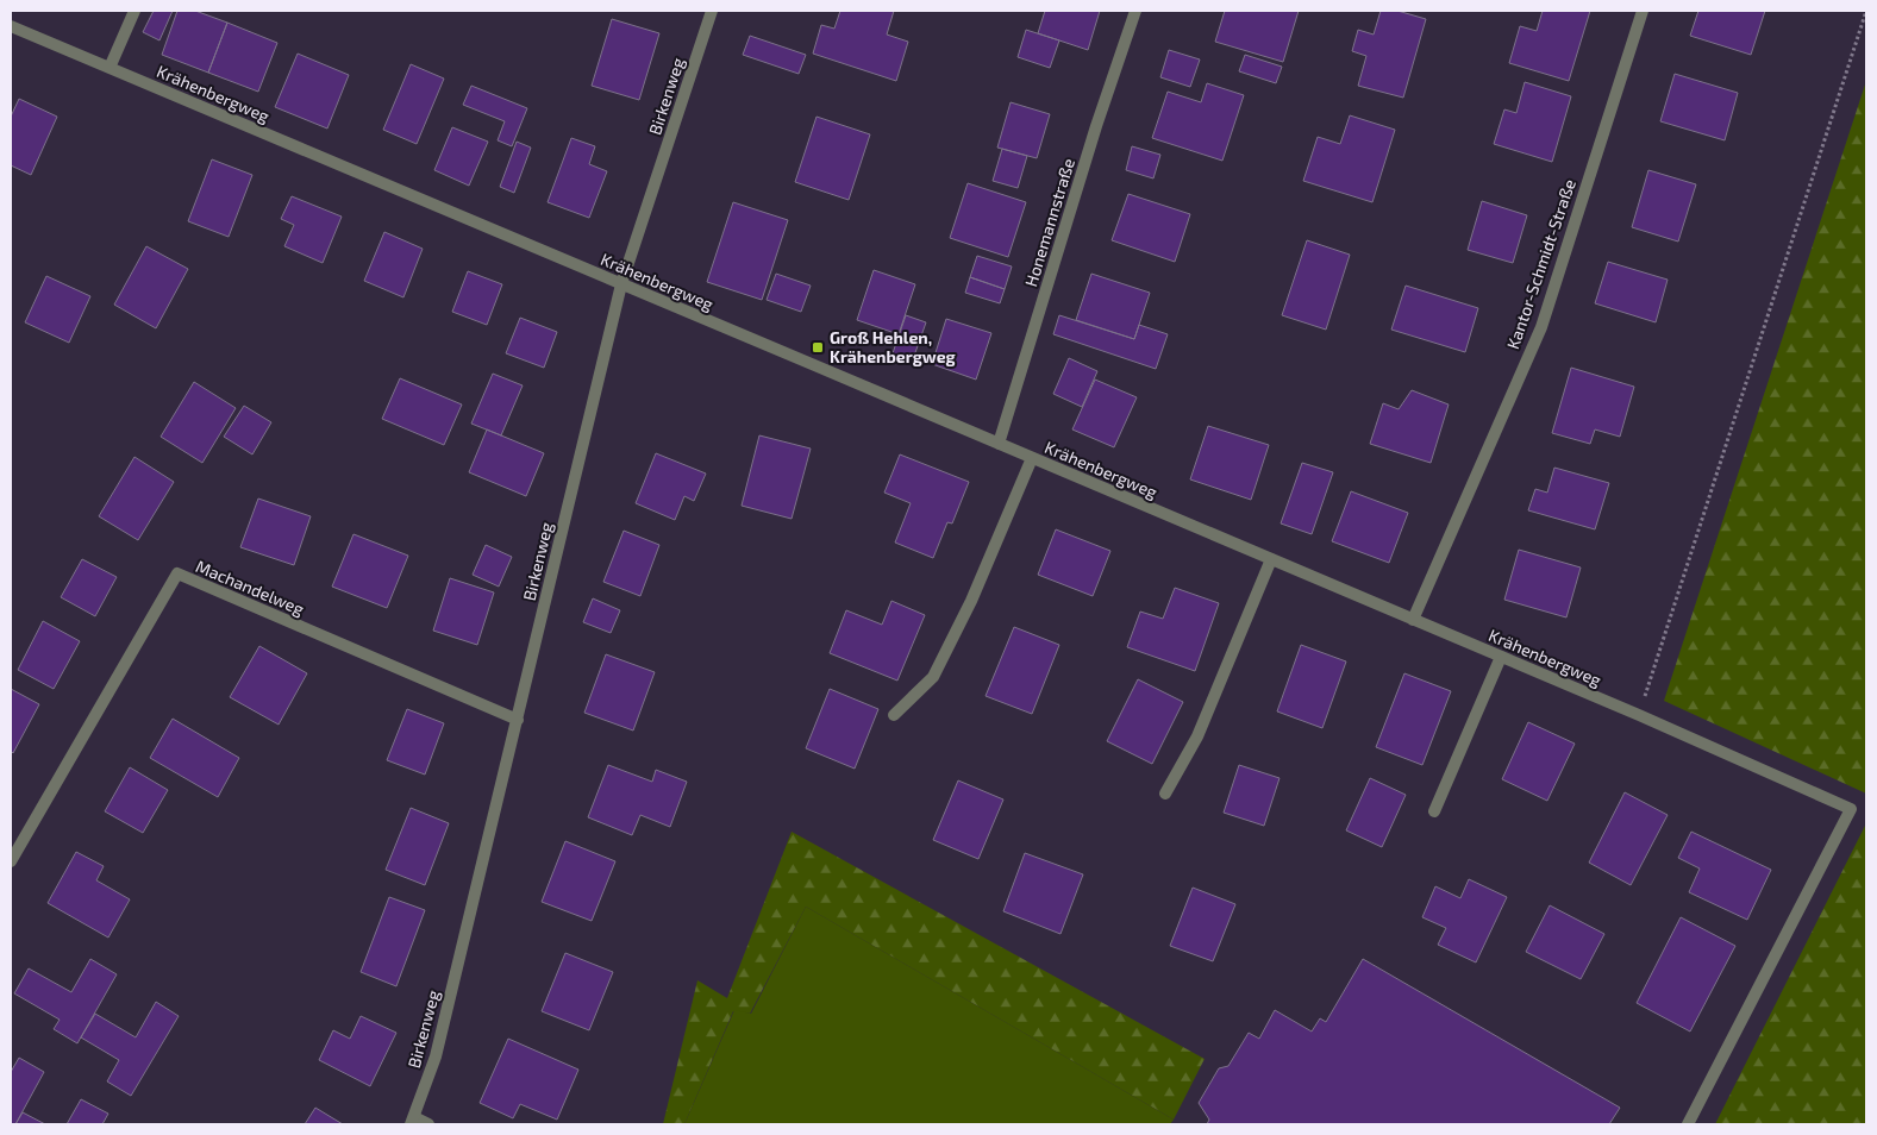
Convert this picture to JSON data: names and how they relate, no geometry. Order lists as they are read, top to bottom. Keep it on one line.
{"streets":{"street":["Krähenbergweg","Birkenweg","Honemannstraße","Kantor-Schmidt-Straße","Machandelweg"]},"crossings":[["Krähenbergweg","Birkenweg"],["Krähenbergweg","Honemannstraße"],["Krähenbergweg","Kantor-Schmidt-Straße"],["Birkenweg","Machandelweg"]],"places":{"transit":["Groß Hehlen, Krähenbergweg"]}}
